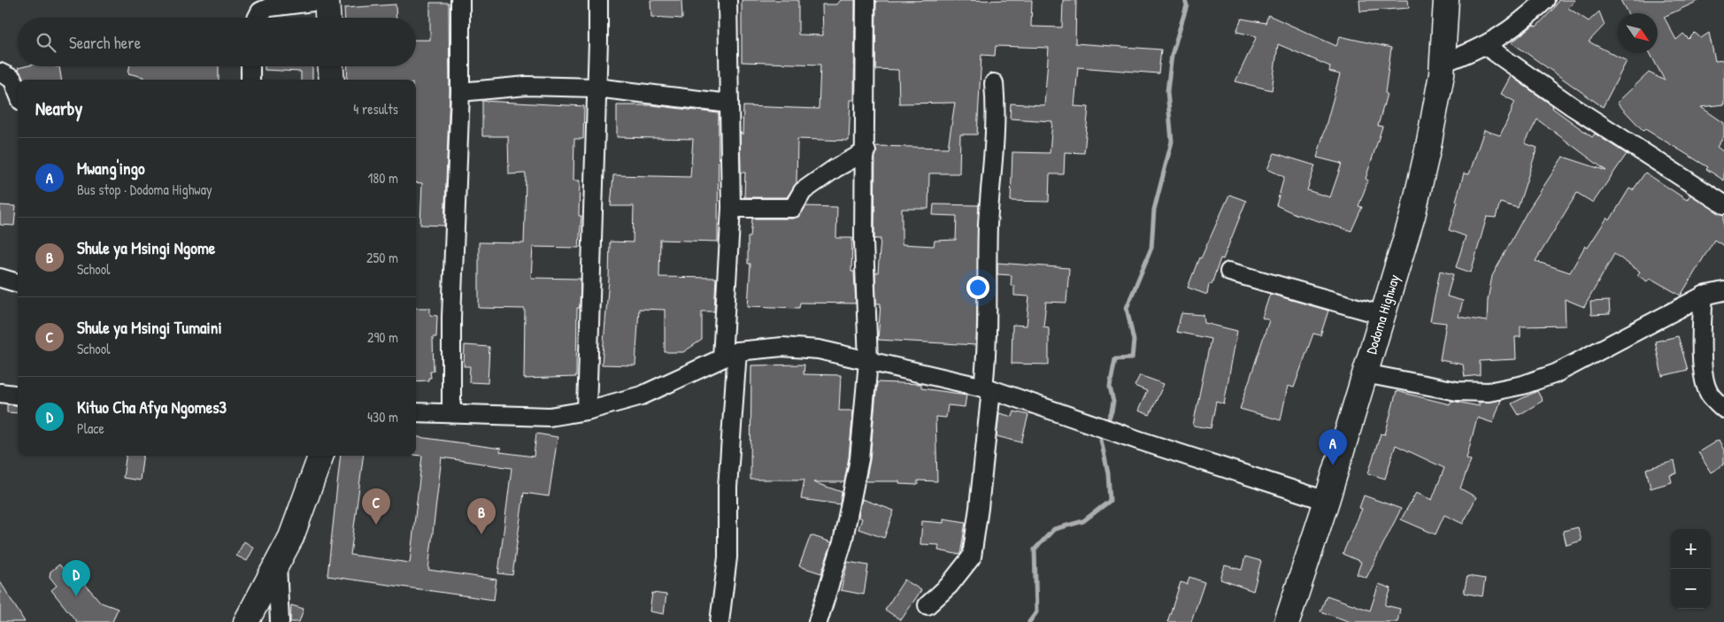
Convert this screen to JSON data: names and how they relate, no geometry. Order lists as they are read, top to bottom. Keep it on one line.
{"streets":{"main road":["Dodoma Highway"]},"north":"bottom right","page":{"search":"Search here","heading":["Nearby","4 results"],"list":[{"mark":"A","name":"Mwang'ingo","note":"Bus stop · Dodoma Highway","value":"180 m"},{"mark":"B","name":"Shule ya Msingi Ngome","note":"School","value":"250 m"},{"mark":"C","name":"Shule ya Msingi Tumaini","note":"School","value":"290 m"},{"mark":"D","name":"Kituo Cha Afya Ngomes3","note":"Place","value":"430 m"}],"pins":["A","C","B","D"],"map_buttons":["+","−"]}}
